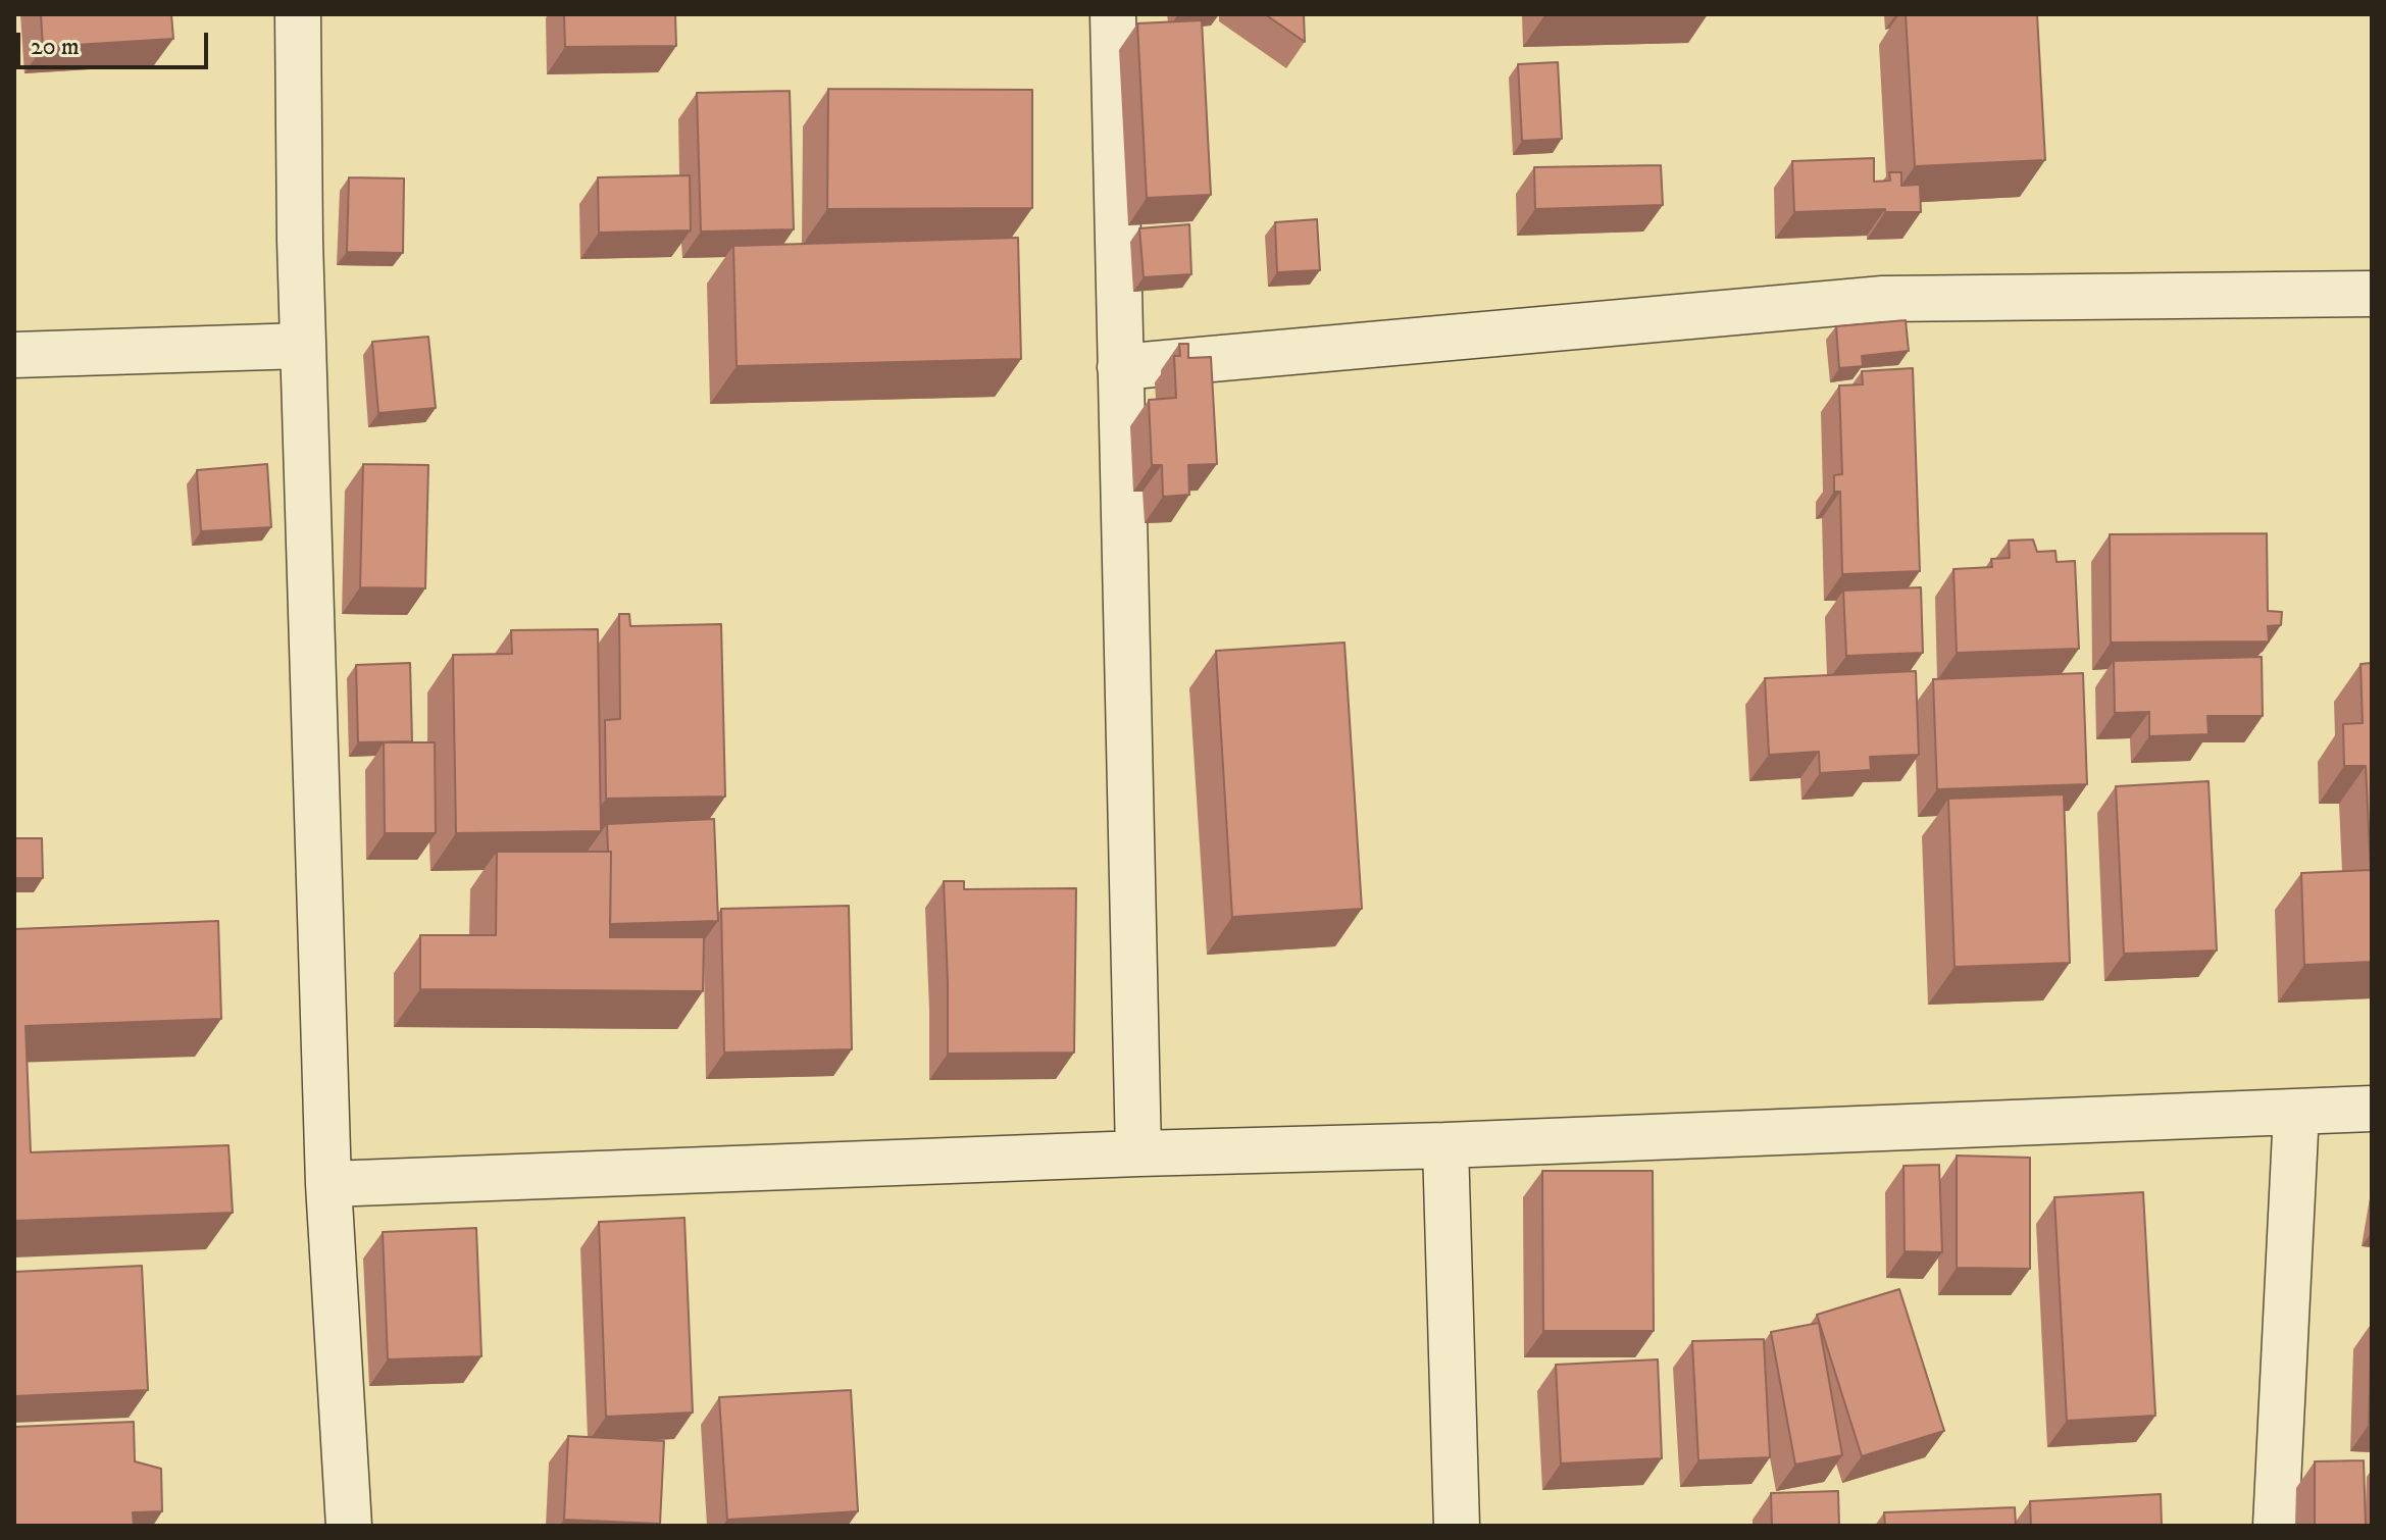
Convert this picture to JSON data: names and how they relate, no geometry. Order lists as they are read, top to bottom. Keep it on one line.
{"scale_bar":"20 m"}
